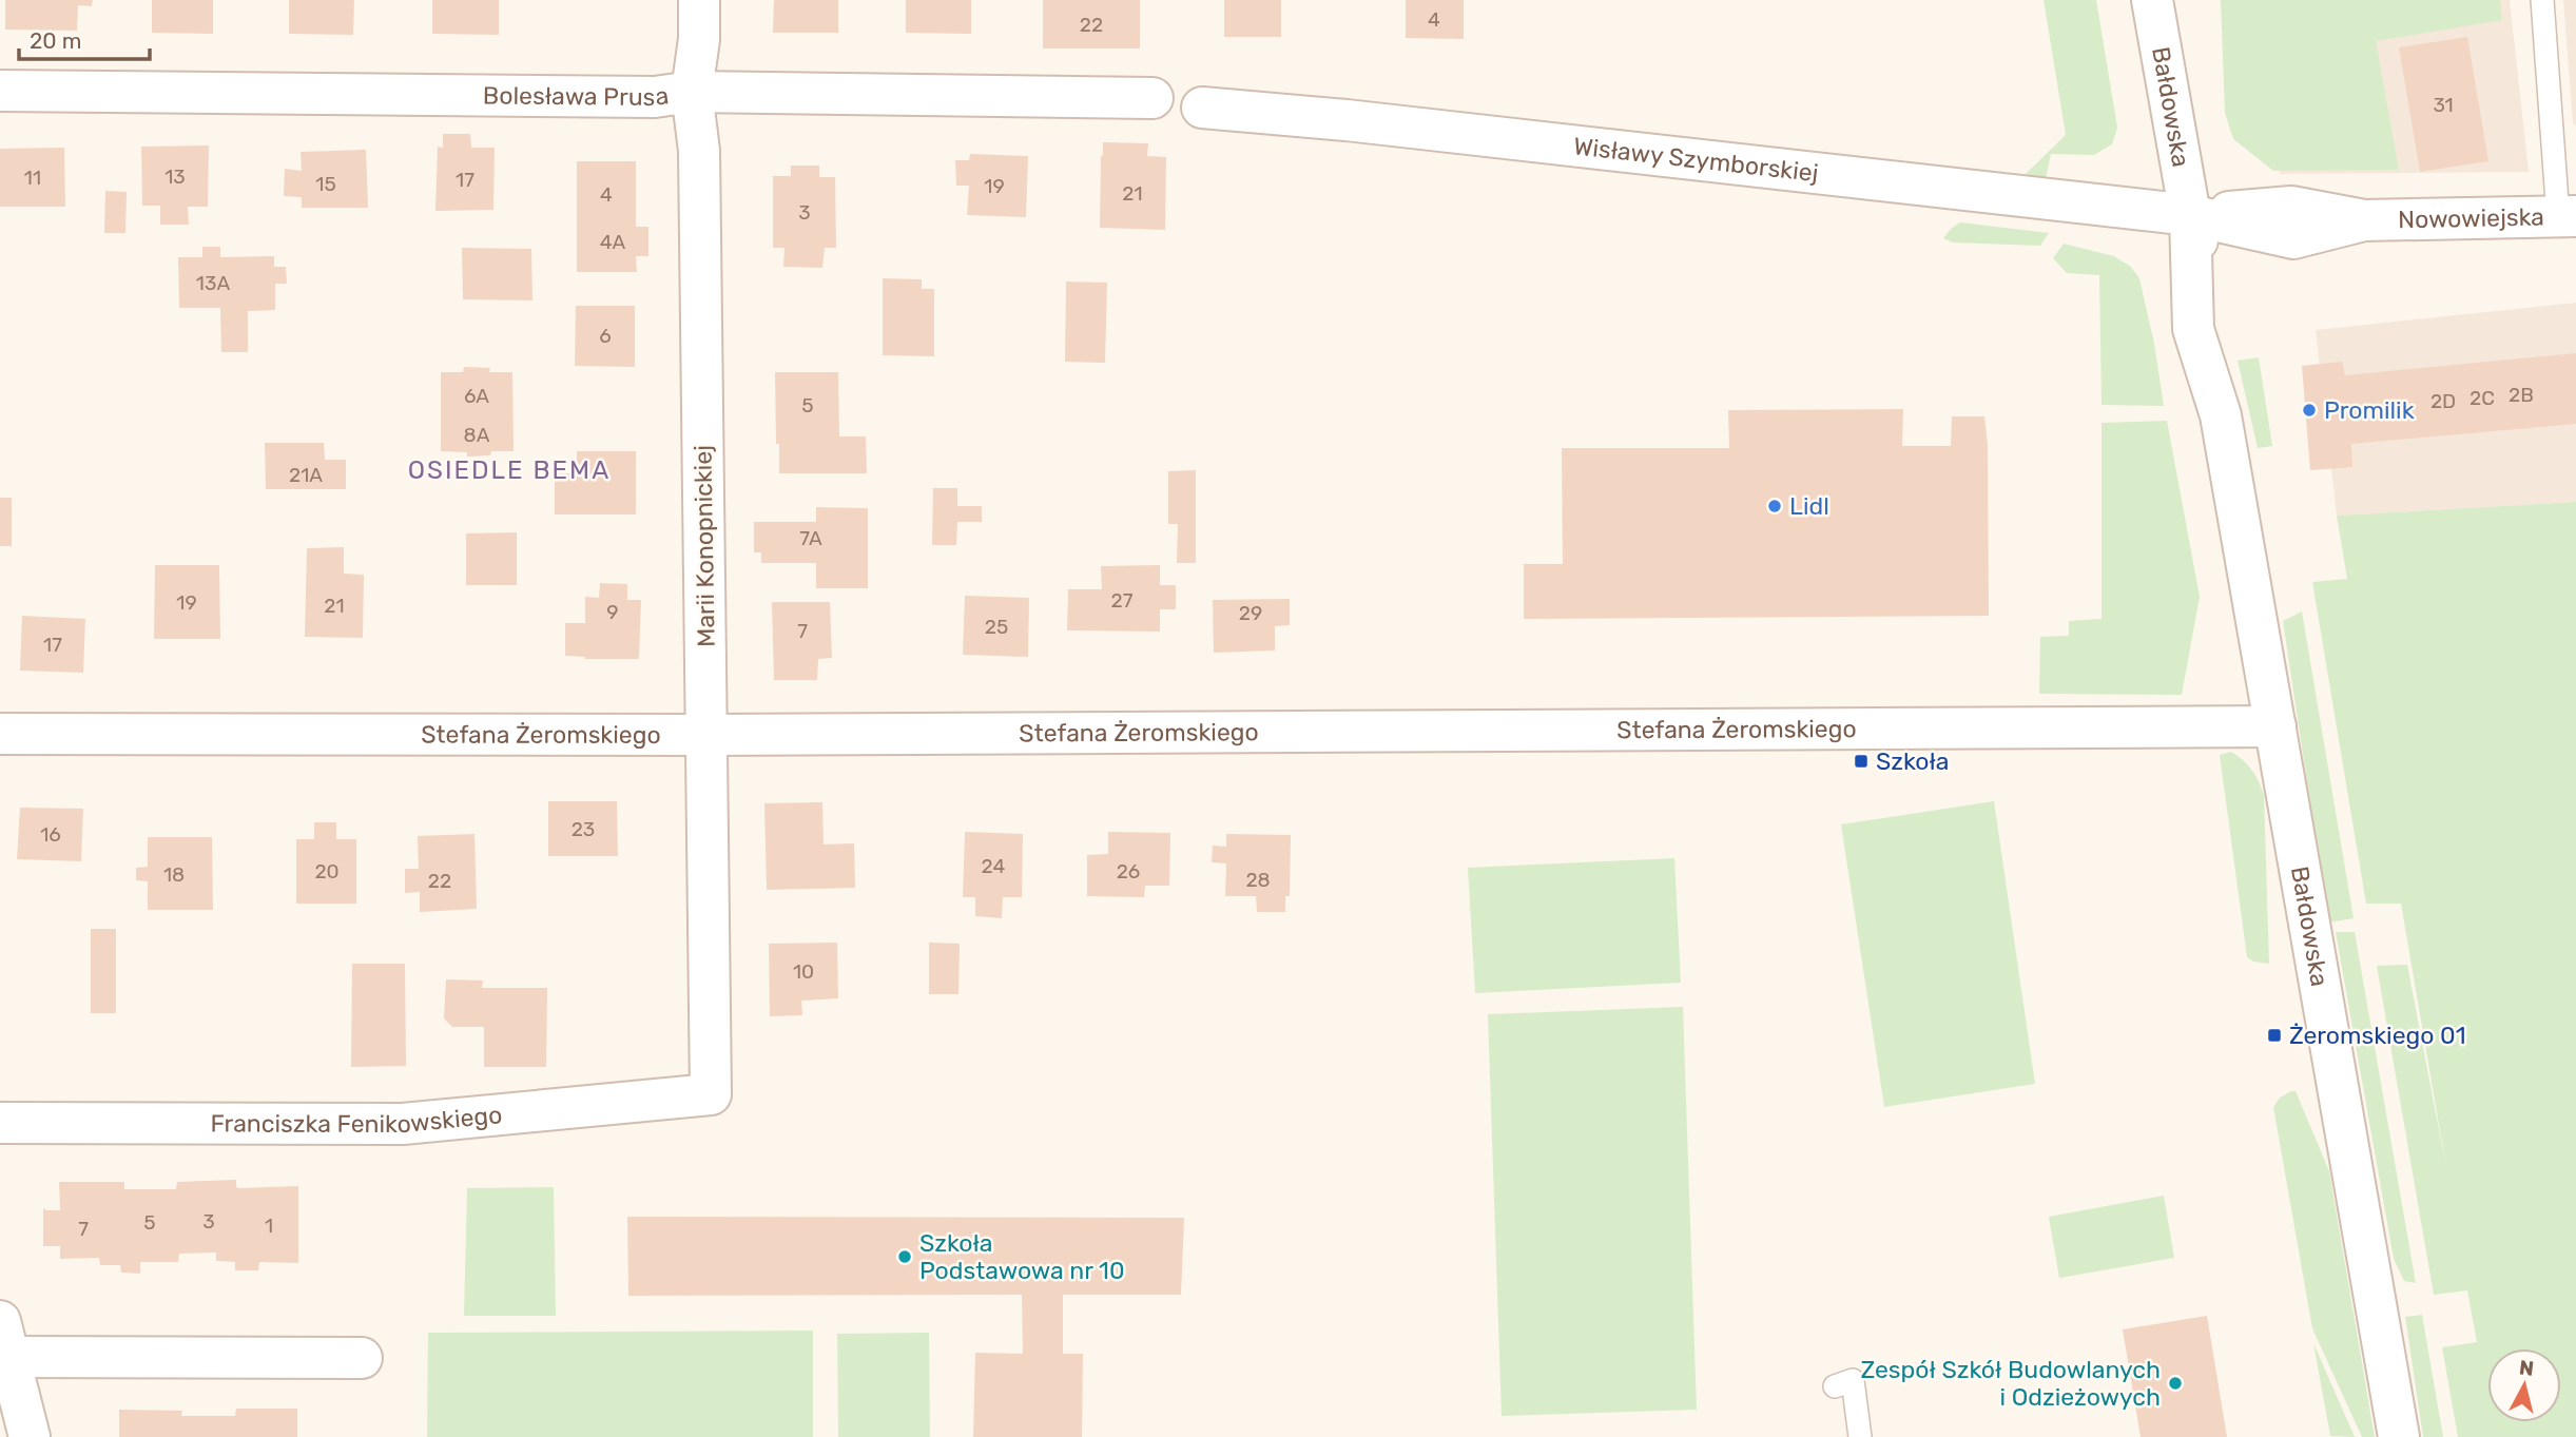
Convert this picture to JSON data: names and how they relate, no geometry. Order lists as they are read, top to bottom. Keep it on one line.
{"streets":{"street":["Bolesława Prusa","Bałdowska","Wisławy Szymborskiej","Nowowiejska","Marii Konopnickiej","Stefana Żeromskiego","Franciszka Fenikowskiego"]},"crossings":[["Bolesława Prusa","Marii Konopnickiej"],["Bałdowska","Wisławy Szymborskiej"],["Bałdowska","Nowowiejska"],["Bałdowska","Stefana Żeromskiego"],["Wisławy Szymborskiej","Nowowiejska"],["Marii Konopnickiej","Stefana Żeromskiego"],["Marii Konopnickiej","Franciszka Fenikowskiego"]],"districts":["OSIEDLE BEMA"],"places":{"other":["Promilik","Lidl","Szkoła Podstawowa nr 10","Zespół Szkół Budowlanych i Odzieżowych"],"transit":["Szkoła","Żeromskiego 01"]},"house_numbers":["4","22","31","13","11","17","15","19","21","4","3","4A","13A","6","2B","6A","2C","2D","5","8A","21A","7A","27","19","21","9","29","25","7","17","23","16","24","20","26","18","28","22","10","3","5","1","7"],"scale_bar":"20 m","north":"top"}
